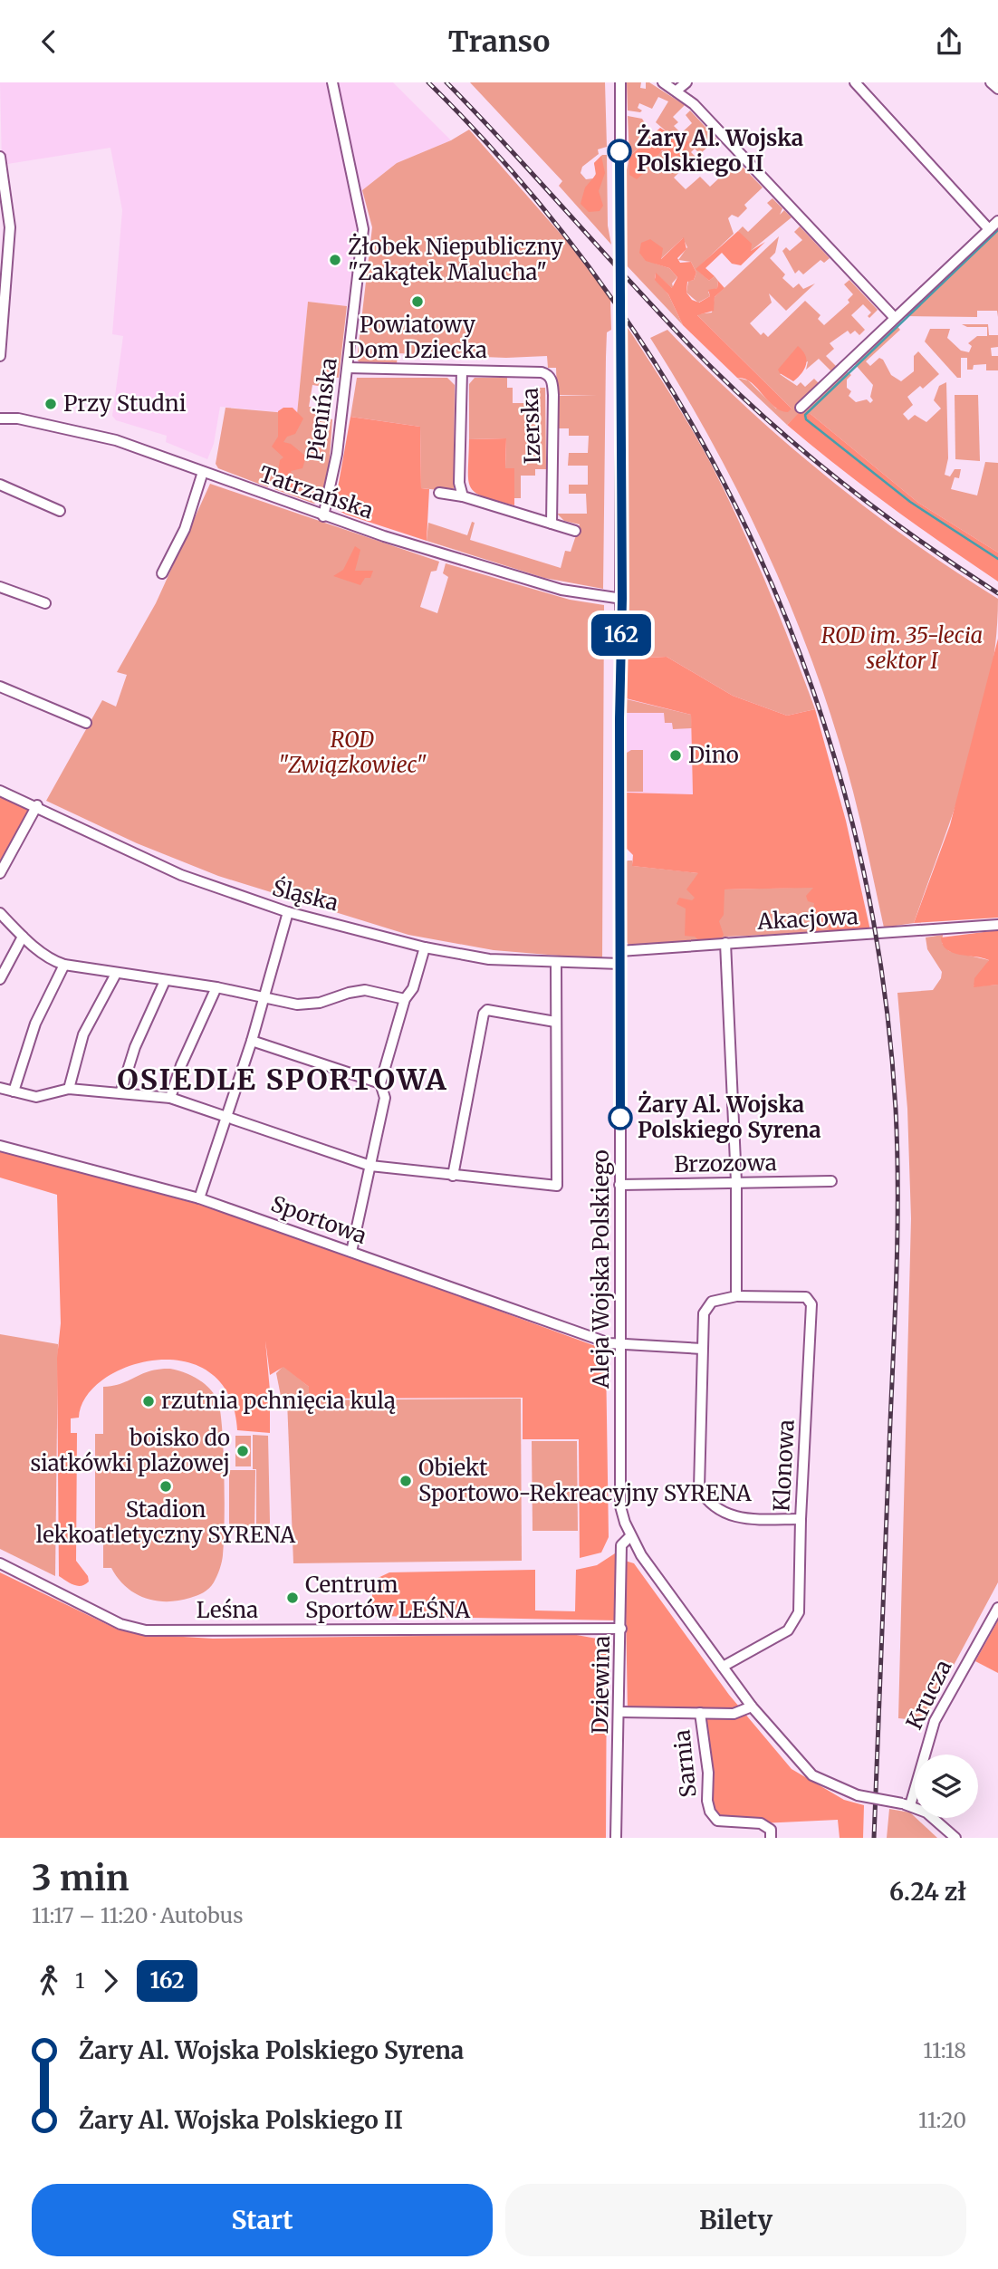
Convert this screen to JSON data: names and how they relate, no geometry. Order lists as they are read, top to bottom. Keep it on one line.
{"streets":{"street":["Pienińska","Izerska","Tatrzańska","Śląska","Akacjowa","Brzozowa","Sportowa","Aleja Wojska Polskiego","Klonowa","Leśna","Dziewina","Krucza","Sarnia"]},"crossings":[["Pienińska","Izerska"],["Pienińska","Tatrzańska"],["Tatrzańska","Aleja Wojska Polskiego"],["Śląska","Aleja Wojska Polskiego"],["Akacjowa","Aleja Wojska Polskiego"],["Brzozowa","Aleja Wojska Polskiego"],["Sportowa","Aleja Wojska Polskiego"],["Aleja Wojska Polskiego","Klonowa"],["Aleja Wojska Polskiego","Dziewina"],["Aleja Wojska Polskiego","Krucza"],["Leśna","Dziewina"]],"districts":["OSIEDLE SPORTOWA"],"parks":["ROD im. 35-lecia sektor I","ROD \"Związkowiec\""],"places":["Żary Al. Wojska Polskiego II","Żłobek Niepubliczny \"Zakątek Malucha\"","Powiatowy Dom Dziecka","Przy Studni","Dino","Żary Al. Wojska Polskiego Syrena","rzutnia pchnięcia kulą","boisko do siatkówki plażowej","Obiekt Sportowo-Rekreacyjny SYRENA","Stadion lekkoatletyczny SYRENA","Centrum Sportów LEŚNA"],"lines":["bus line 162"],"page":{"header":"Transo","on_map":"162","heading":["3 min","11:17 – 11:20 · Autobus","6.24 zł"],"legs":["1","162"],"list":[{"name":"Żary Al. Wojska Polskiego Syrena","value":"11:18"},{"name":"Żary Al. Wojska Polskiego II","value":"11:20"}],"buttons":["Start","Bilety"]}}
